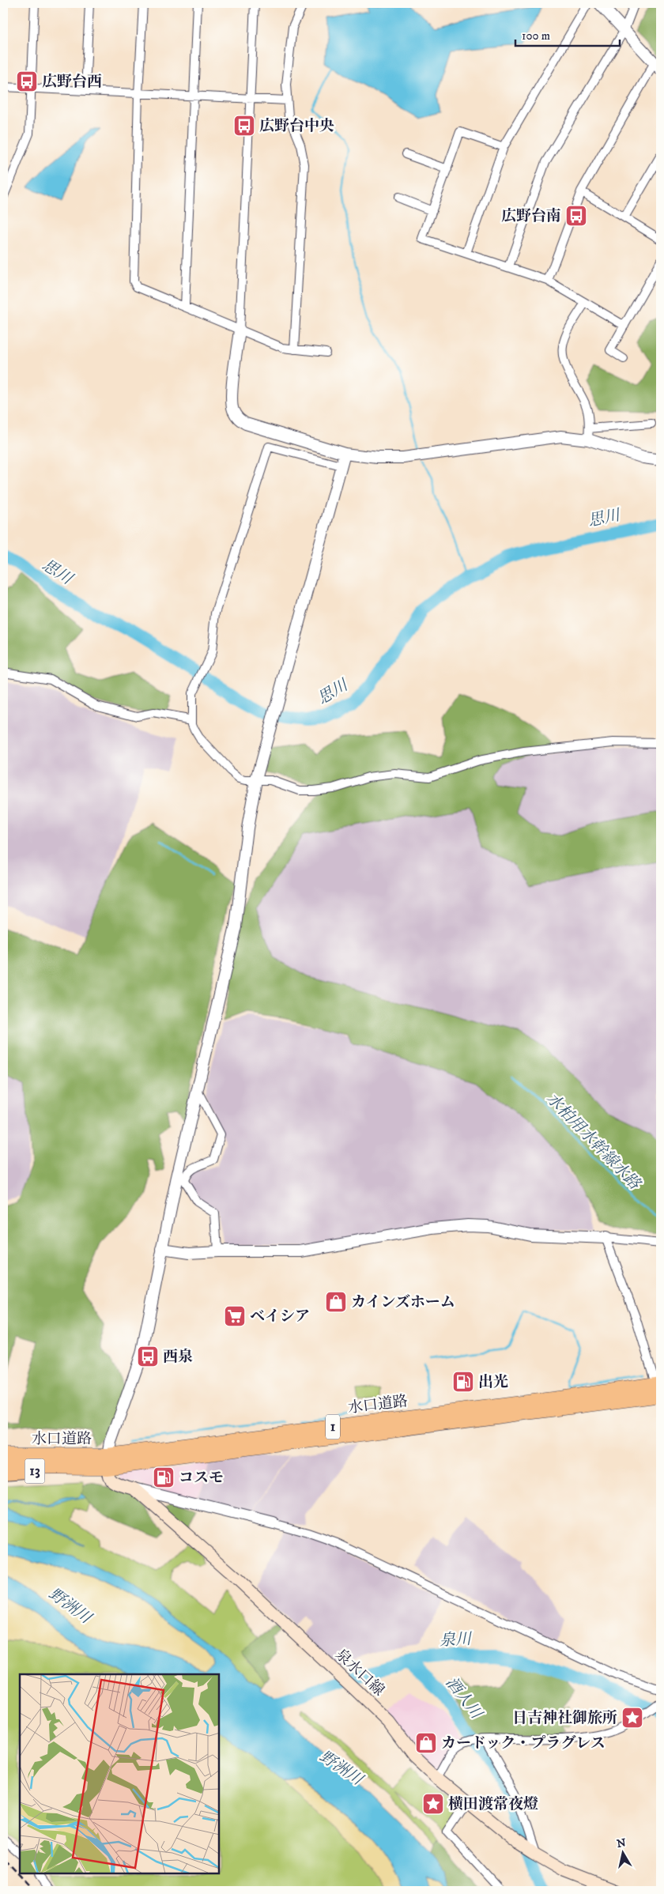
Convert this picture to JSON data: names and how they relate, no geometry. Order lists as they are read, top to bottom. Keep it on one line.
{"streets":{"highway":["水口道路","1"],"main road":["13","泉水口線"]},"crossings":[["水口道路","13"],["水口道路","泉水口線"]],"water":["思川","水柏用水幹線水路","野洲川","泉川","酒人川"],"places":{"bus stop":["広野台西","広野台中央","広野台南","西泉"],"shop":["カインズホーム","カードック・プラグレス"],"supermarket":["ベイシア"],"fuel station":["出光","コスモ"],"place":["日吉神社御旅所","横田渡常夜燈"]},"scale_bar":"100 m","north":"top"}
